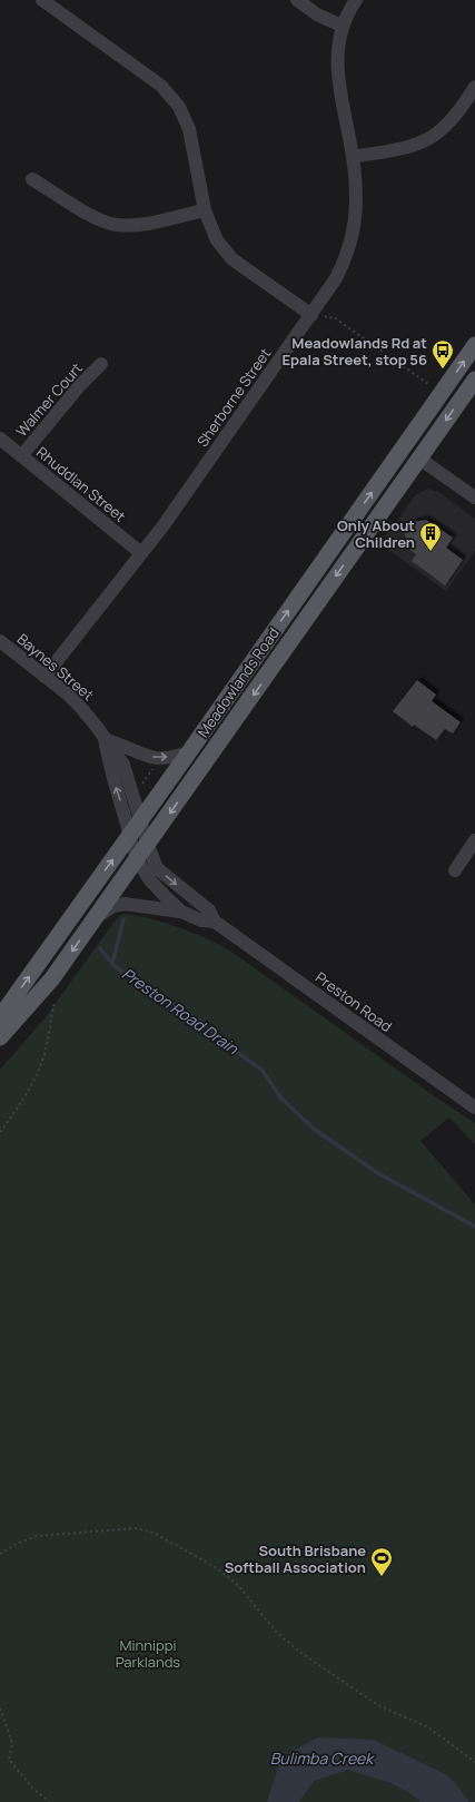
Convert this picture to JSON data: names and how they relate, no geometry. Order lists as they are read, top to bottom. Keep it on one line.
{"streets":{"main road":["Meadowlands Road"],"street":["Sherborne Street","Walmer Court","Rhuddlan Street","Baynes Street","Preston Road"]},"crossings":[["Sherborne Street","Rhuddlan Street"],["Sherborne Street","Baynes Street"],["Walmer Court","Rhuddlan Street"],["Baynes Street","Meadowlands Road"],["Baynes Street","Preston Road"],["Meadowlands Road","Preston Road"]],"water":["Preston Road Drain","Bulimba Creek"],"parks":["Minnippi Parklands"],"places":{"bus stop":["Meadowlands Rd at Epala Street, stop 56"],"building":["Only About Children"],"sports":["South Brisbane Softball Association"]}}
